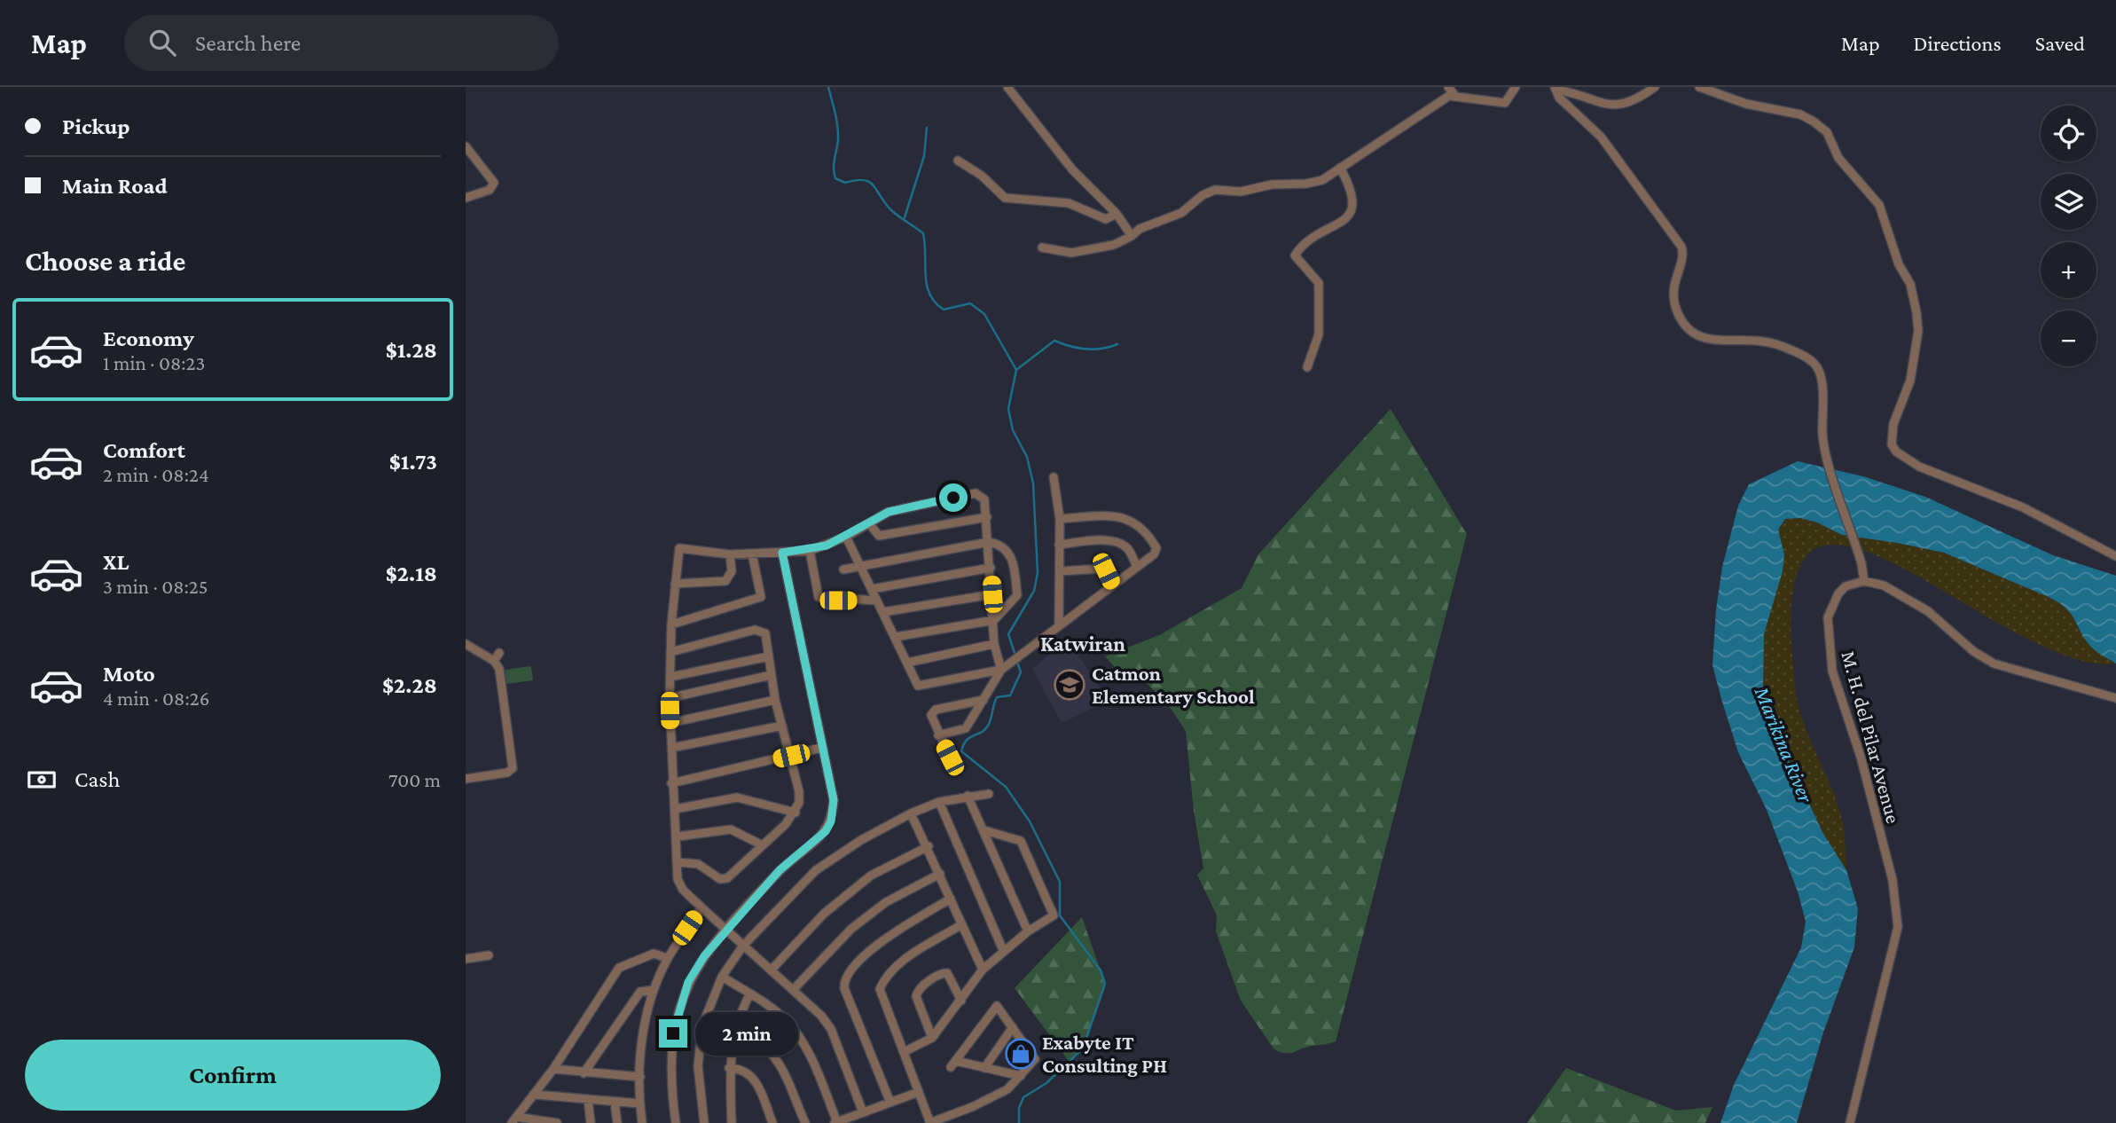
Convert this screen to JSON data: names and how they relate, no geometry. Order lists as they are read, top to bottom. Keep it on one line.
{"streets":{"street":["M. H. del Pilar Avenue"]},"districts":["Katwiran"],"water":["Marikina River"],"places":{"school or university":["Catmon Elementary School"],"shop":["Exabyte IT Consulting PH"]},"page":{"header":"Map","search":"Search here","nav":["Map","Directions","Saved"],"banner":["Pickup","Main Road"],"map_buttons":["+","−"],"heading":"Choose a ride","list":[{"name":"Economy","note":"1 min · 08:23","value":"$1.28"},{"name":"Comfort","note":"2 min · 08:24","value":"$1.73"},{"name":"XL","note":"3 min · 08:25","value":"$2.18"},{"name":"Moto","note":"4 min · 08:26","value":"$2.28"}],"pay":["Cash","700 m"],"bubble":"2 min","buttons":"Confirm"}}
